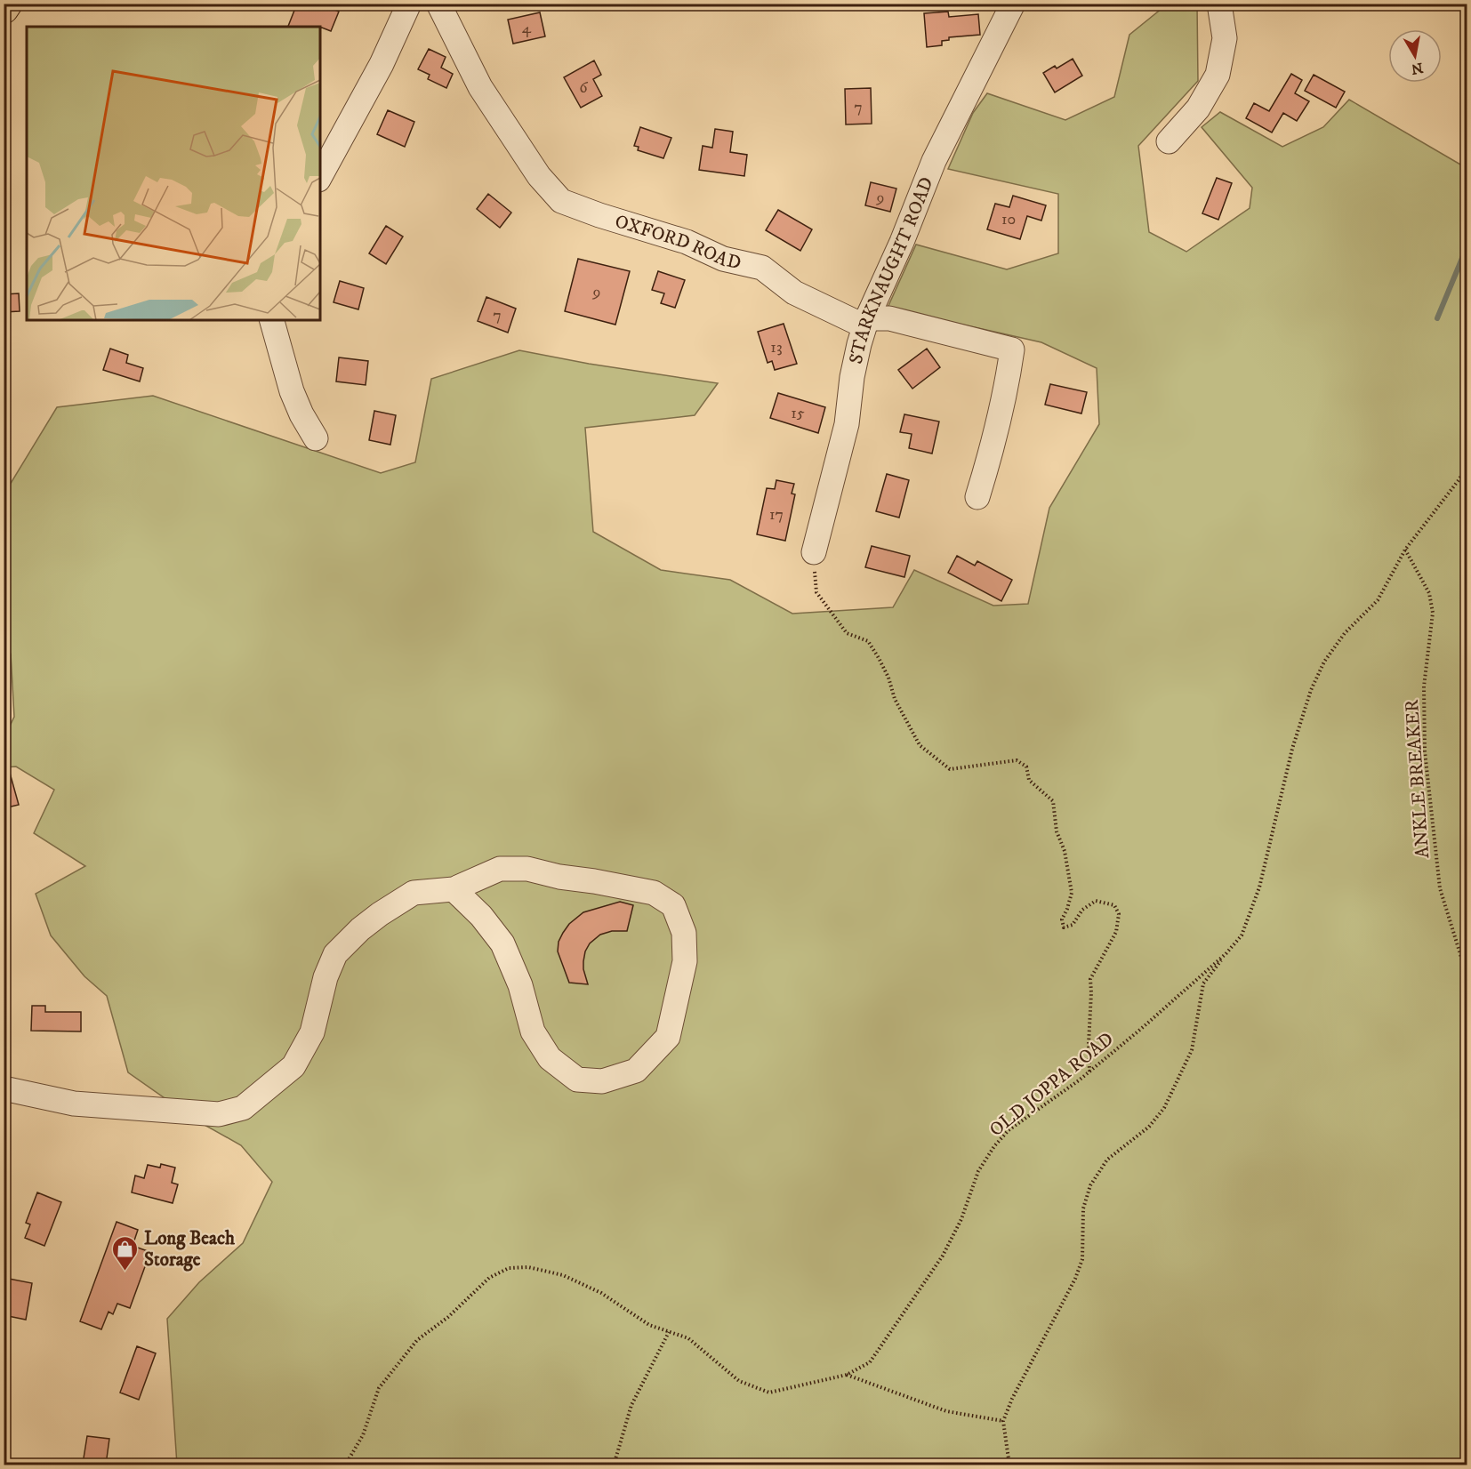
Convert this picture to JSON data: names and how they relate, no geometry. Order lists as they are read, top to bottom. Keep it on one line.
{"streets":{"street":["OXFORD ROAD","STARKNAUGHT ROAD"],"path":["ANKLE BREAKER","OLD JOPPA ROAD"]},"crossings":[["OXFORD ROAD","STARKNAUGHT ROAD"],["ANKLE BREAKER","OLD JOPPA ROAD"]],"places":{"shop":["Long Beach Storage"]},"house_numbers":["4","6","7","9","10","9","7","13","15","17"],"north":"bottom"}
